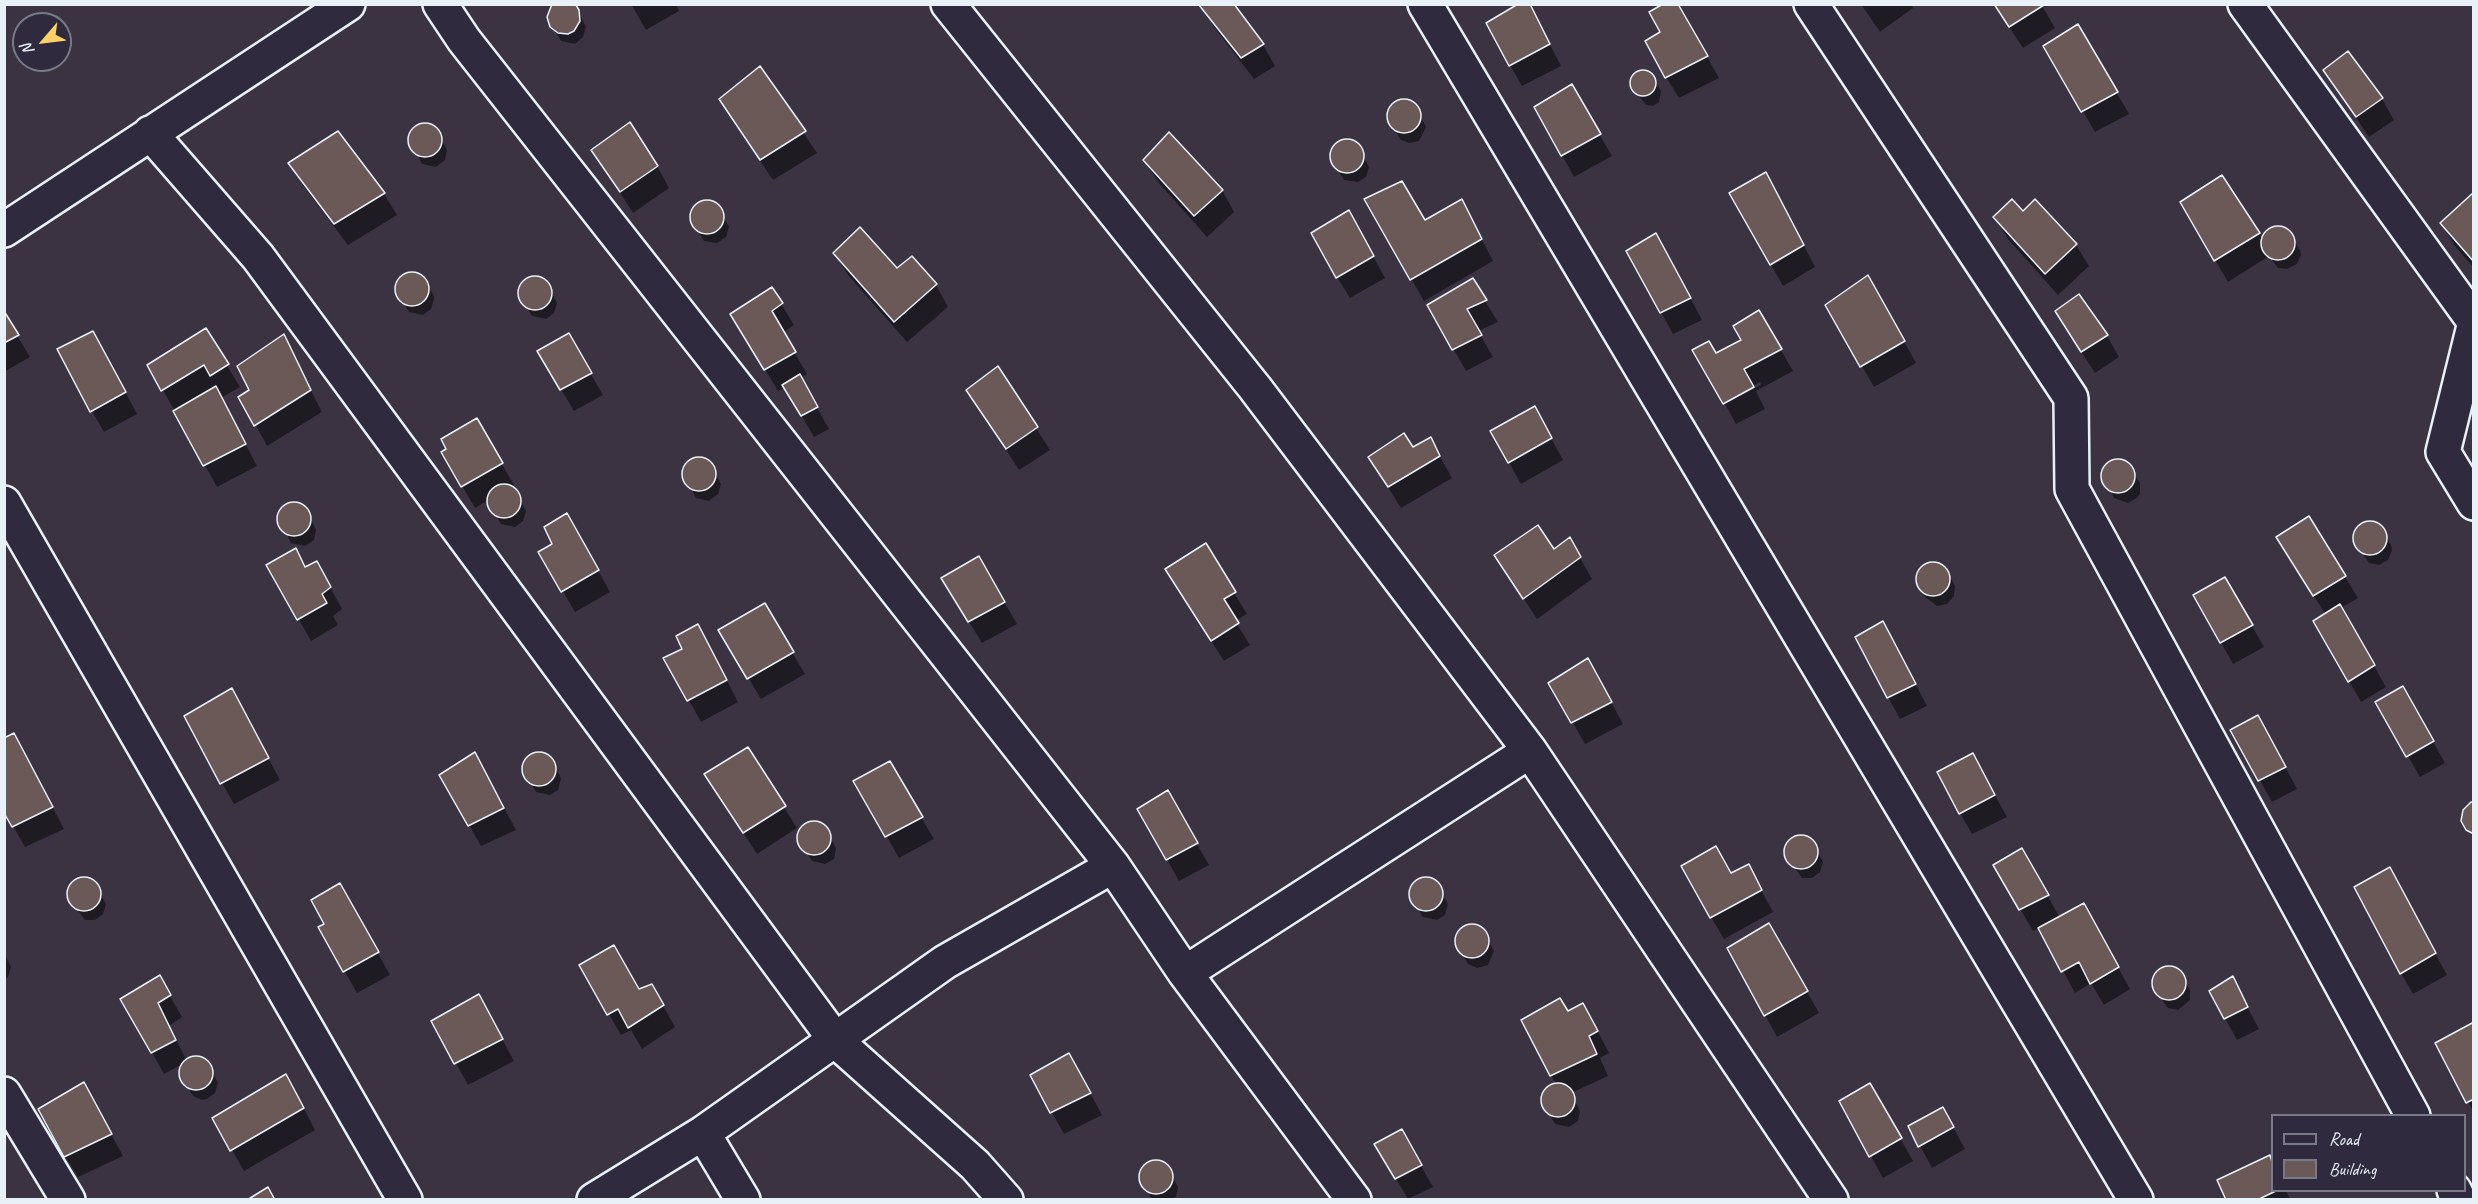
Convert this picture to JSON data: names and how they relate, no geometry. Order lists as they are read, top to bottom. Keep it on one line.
{"legend":["Road","Building"],"north":"bottom left"}
